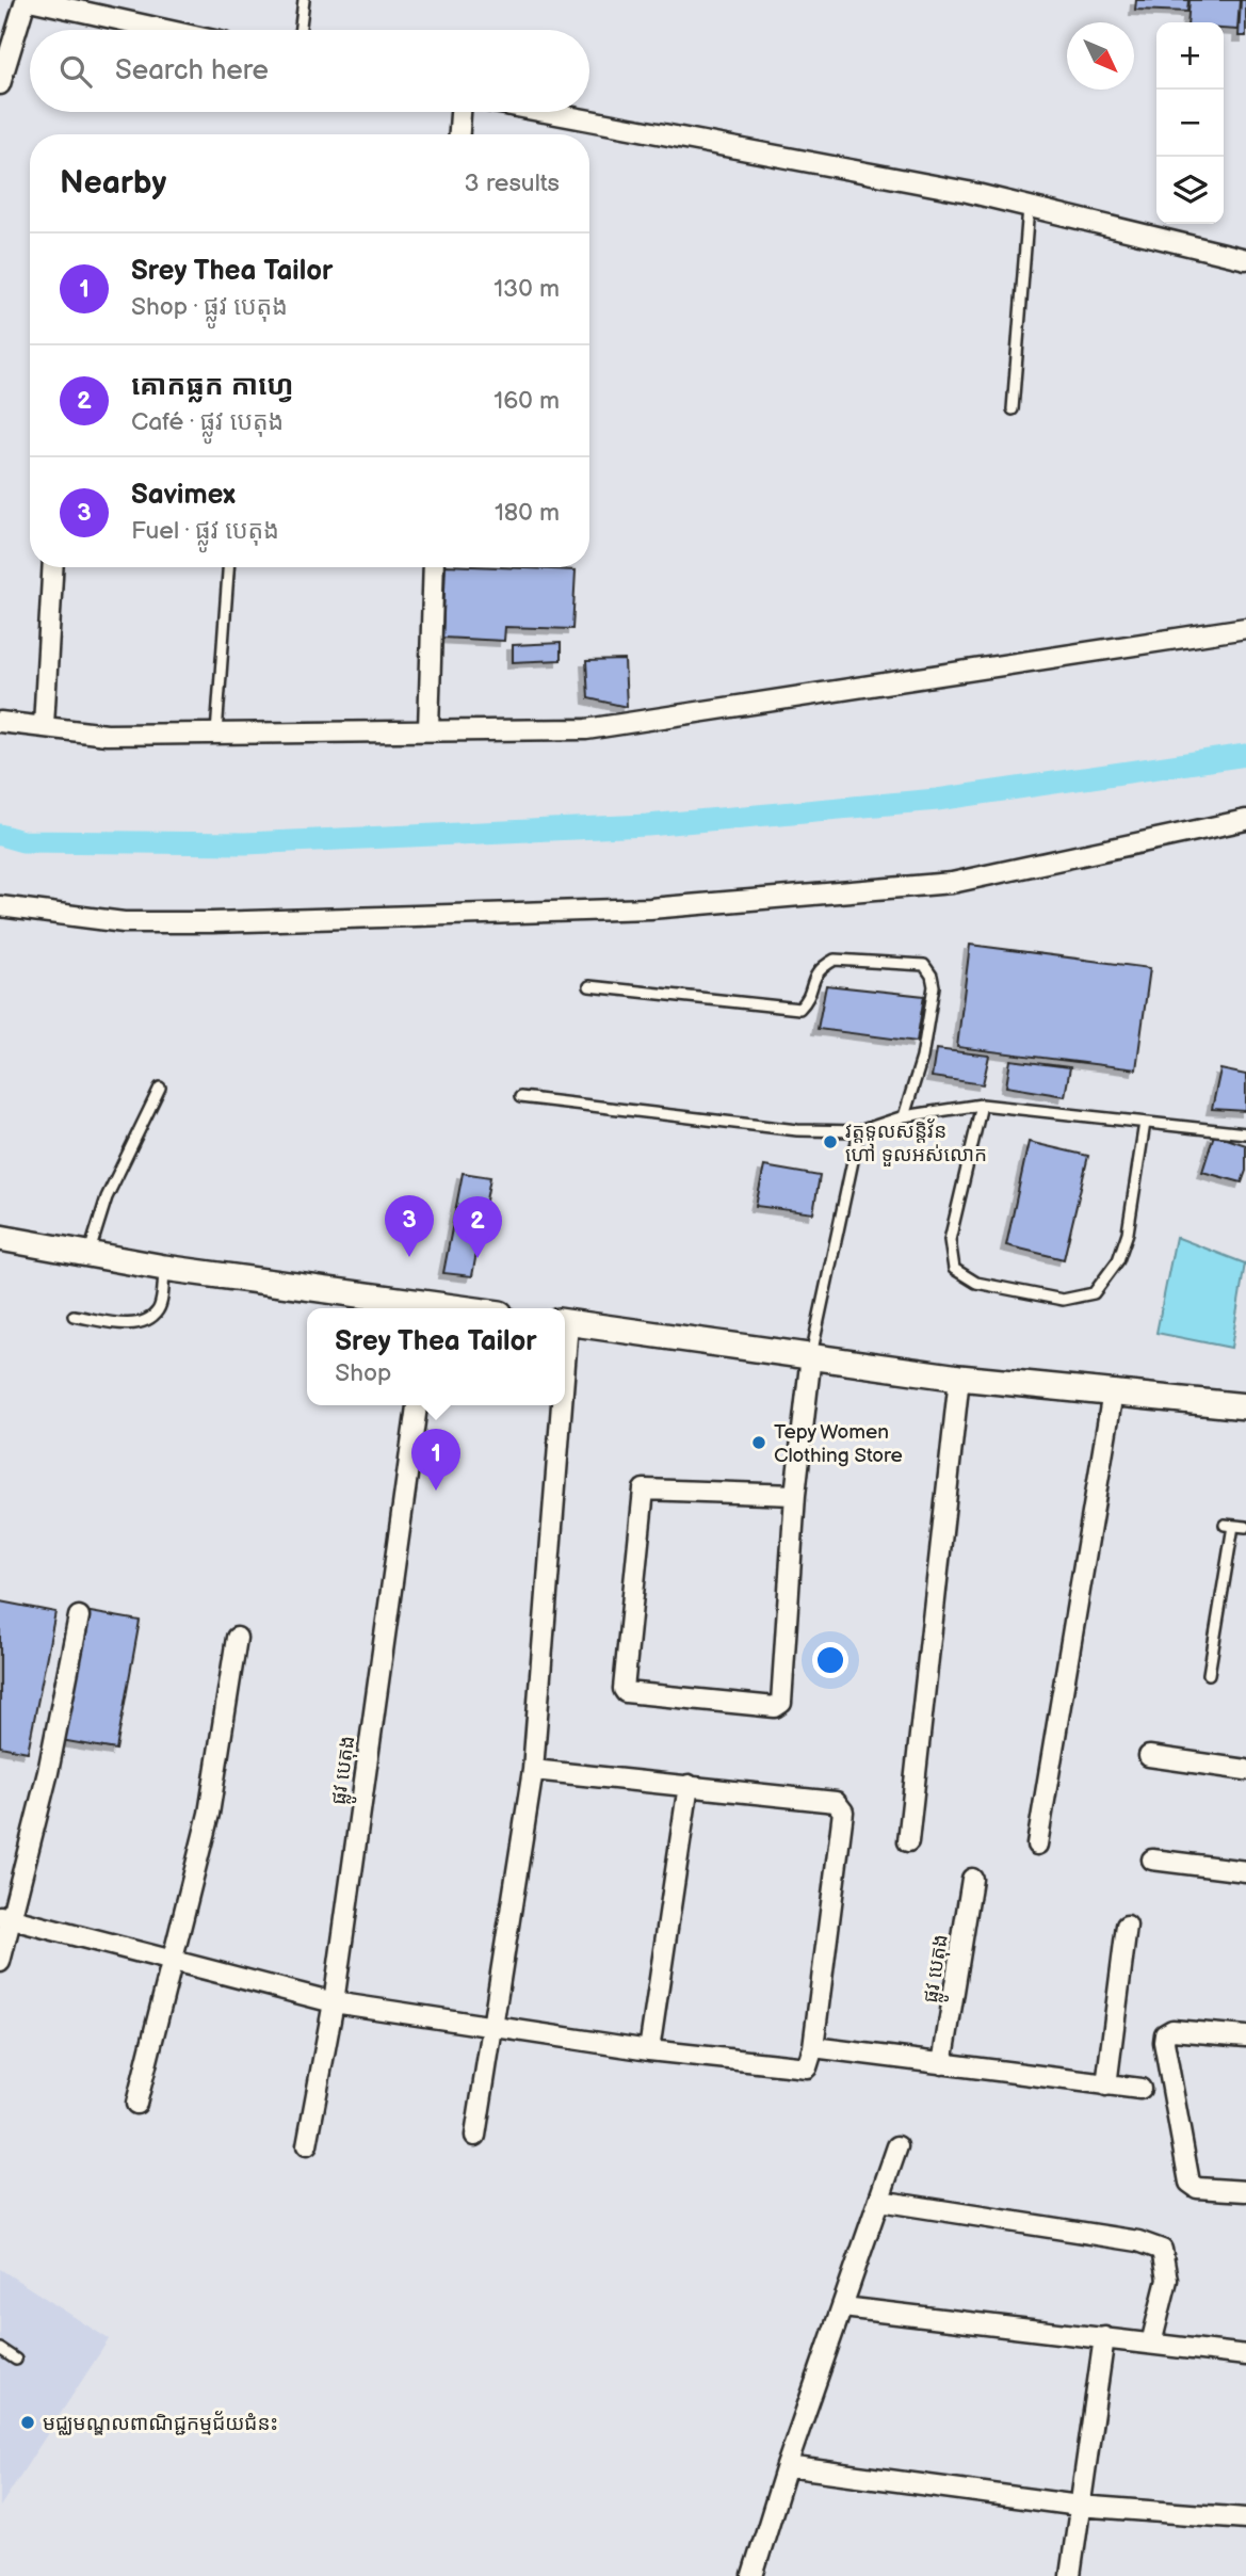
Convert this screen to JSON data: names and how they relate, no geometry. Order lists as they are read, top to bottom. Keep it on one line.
{"streets":{"street":["ផ្លូវ បេតុង"]},"places":["វត្តទូលសន្តិវ័ន ហៅ ទួលអស់លោក","Tepy Women Clothing Store","មជ្ឈមណ្ឌលពាណិជ្ជកម្មជ័យជំនះ"],"north":"bottom right","page":{"map_buttons":["+","−"],"search":"Search here","heading":["Nearby","3 results"],"list":[{"mark":"1","name":"Srey Thea Tailor","note":"Shop · ផ្លូវ បេតុង","value":"130 m"},{"mark":"2","name":"គោកធ្លក កាហ្វេ","note":"Café · ផ្លូវ បេតុង","value":"160 m"},{"mark":"3","name":"Savimex","note":"Fuel · ផ្លូវ បេតុង","value":"180 m"}],"pins":["3","2","1"],"popup":["Srey Thea Tailor","Shop"]}}
